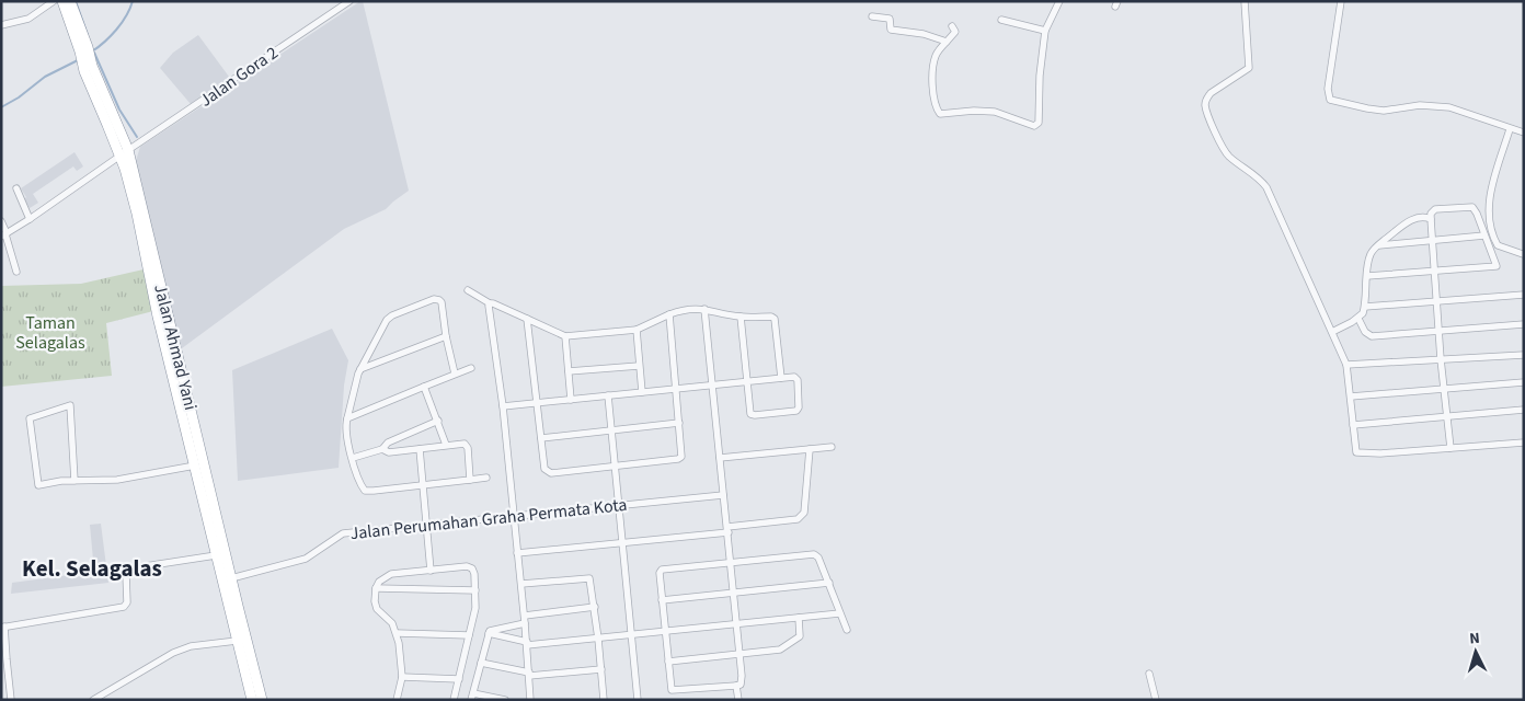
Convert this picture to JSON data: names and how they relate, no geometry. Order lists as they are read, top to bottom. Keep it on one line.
{"streets":{"highway":["Jalan Ahmad Yani"],"street":["Jalan Gora 2","Jalan Perumahan Graha Permata Kota"]},"crossings":[["Jalan Gora 2","Jalan Ahmad Yani"],["Jalan Ahmad Yani","Jalan Perumahan Graha Permata Kota"]],"districts":["Kel. Selagalas"],"parks":["Taman Selagalas"],"north":"top"}
